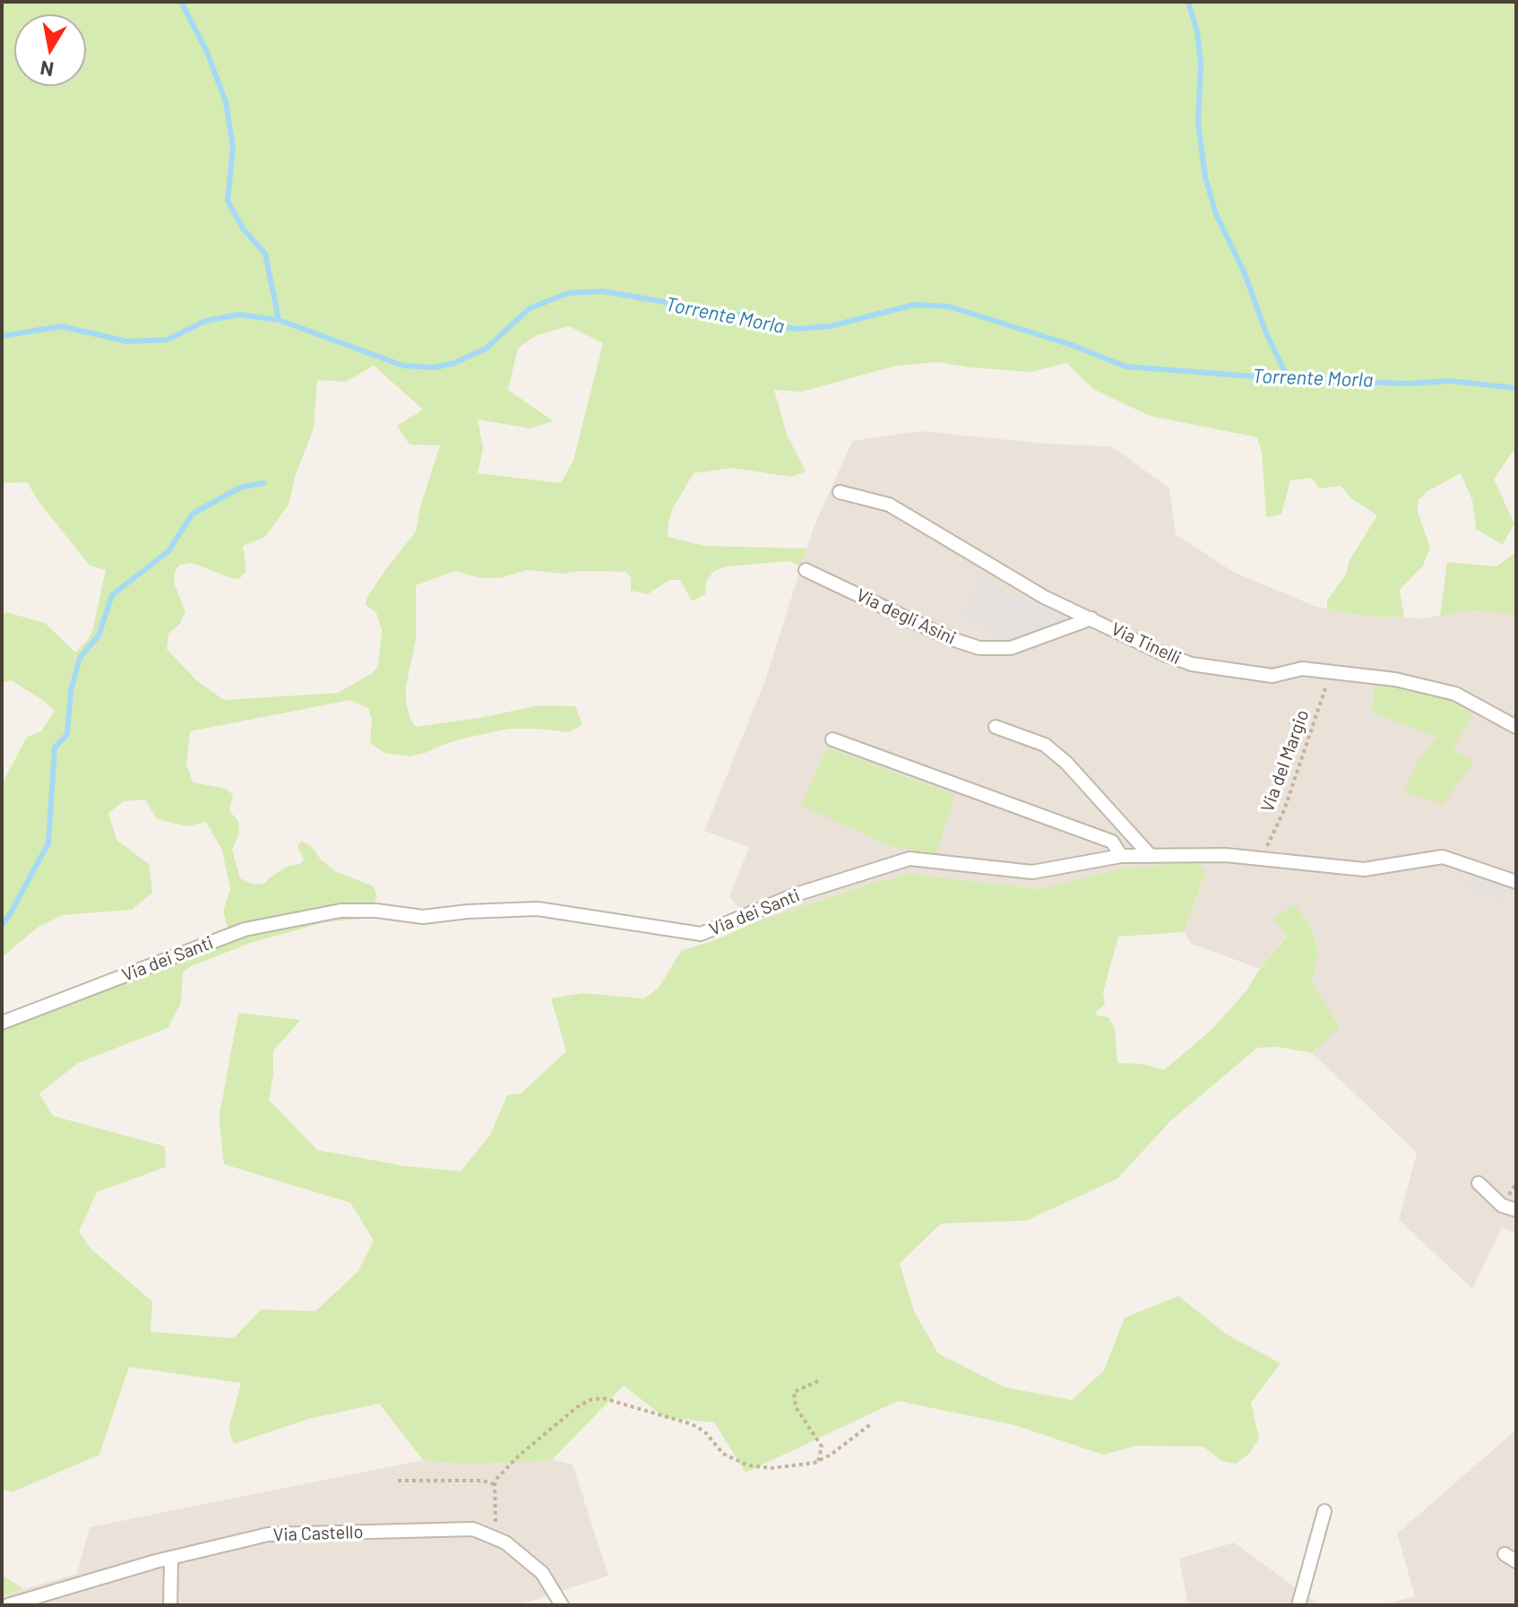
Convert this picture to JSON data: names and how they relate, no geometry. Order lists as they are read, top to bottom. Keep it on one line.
{"streets":{"street":["Via degli Asini","Via Tinelli","Via dei Santi","Via Castello"],"path":["Via del Margio"]},"crossings":[["Via degli Asini","Via Tinelli"],["Via Tinelli","Via del Margio"],["Via del Margio","Via dei Santi"]],"water":["Torrente Morla"],"north":"bottom"}
